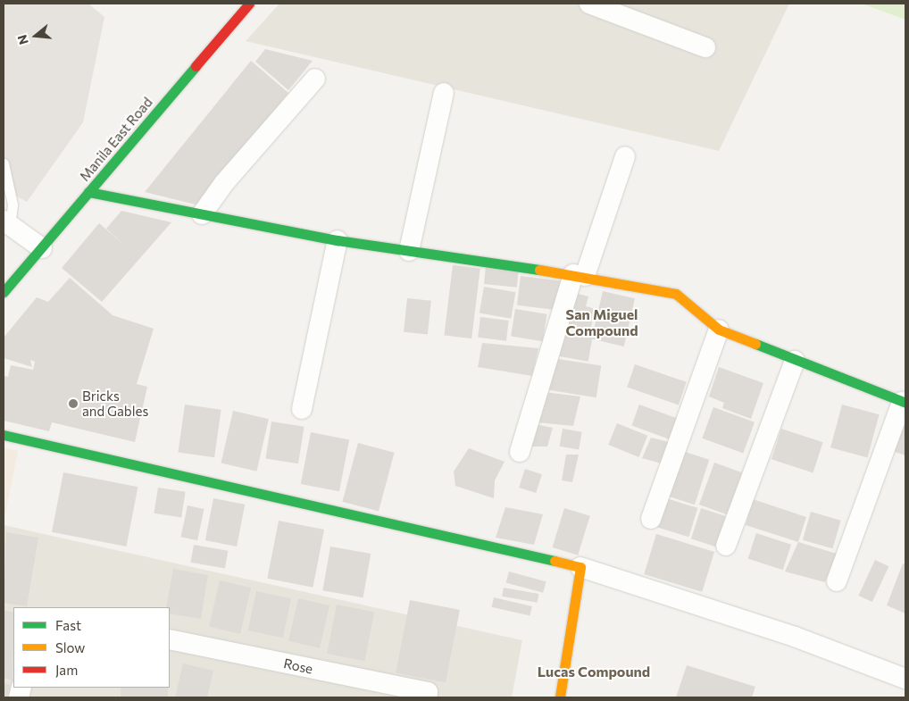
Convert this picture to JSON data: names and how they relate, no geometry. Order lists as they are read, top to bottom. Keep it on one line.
{"streets":{"street":["Manila East Road","Rose"]},"districts":["San Miguel Compound","Lucas Compound"],"places":["Bricks and Gables"],"legend":["Fast","Slow","Jam"],"north":"left"}
